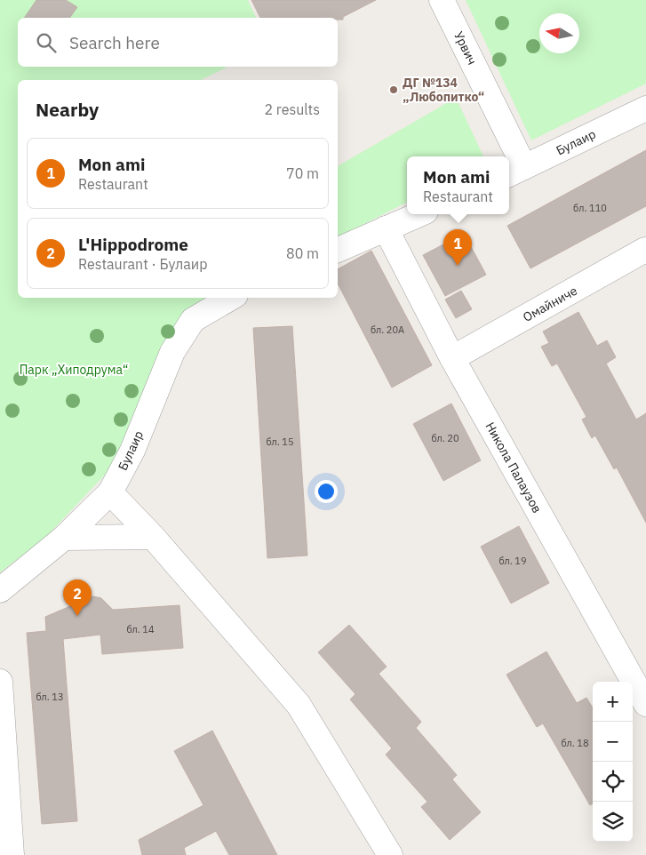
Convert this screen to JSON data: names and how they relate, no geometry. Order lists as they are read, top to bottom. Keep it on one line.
{"streets":{"street":["Урвич","Булаир","Омайниче","Никола Палаузов"]},"crossings":[["Урвич","Булаир"],["Омайниче","Никола Палаузов"]],"parks":["Парк „Хиподрума“"],"places":["ДГ №134 „Любопитко“"],"house_numbers":["бл. 110","бл. 20А","бл. 20","бл. 15","бл. 19","бл. 14","бл. 13","бл. 18"],"north":"left","page":{"search":"Search here","heading":["Nearby","2 results"],"list":[{"mark":"1","name":"Mon ami","note":"Restaurant","value":"70 m"},{"mark":"2","name":"L'Hippodrome","note":"Restaurant · Булаир","value":"80 m"}],"popup":["Mon ami","Restaurant"],"pins":["1","2"],"map_buttons":["+","−"]}}
